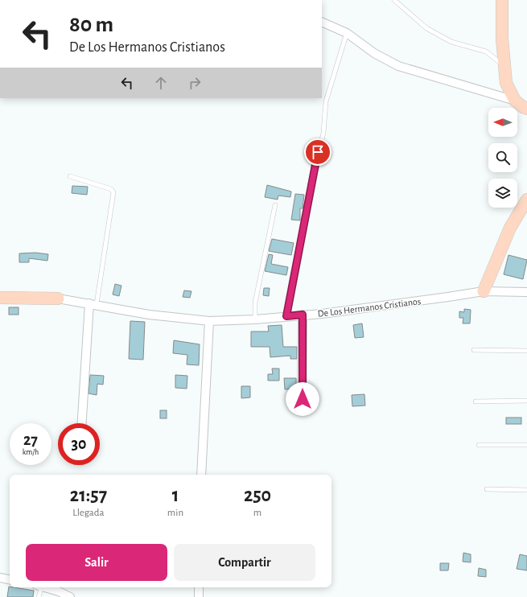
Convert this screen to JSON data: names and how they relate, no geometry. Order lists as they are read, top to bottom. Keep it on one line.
{"streets":{"street":["De Los Hermanos Cristianos"]},"north":"left","page":{"turn":["80 m","De Los Hermanos Cristianos"],"speed":"27 km/h","limit":"30","eta":["21:57","Llegada","1","min","250","m"],"buttons":["Salir","Compartir"]}}
